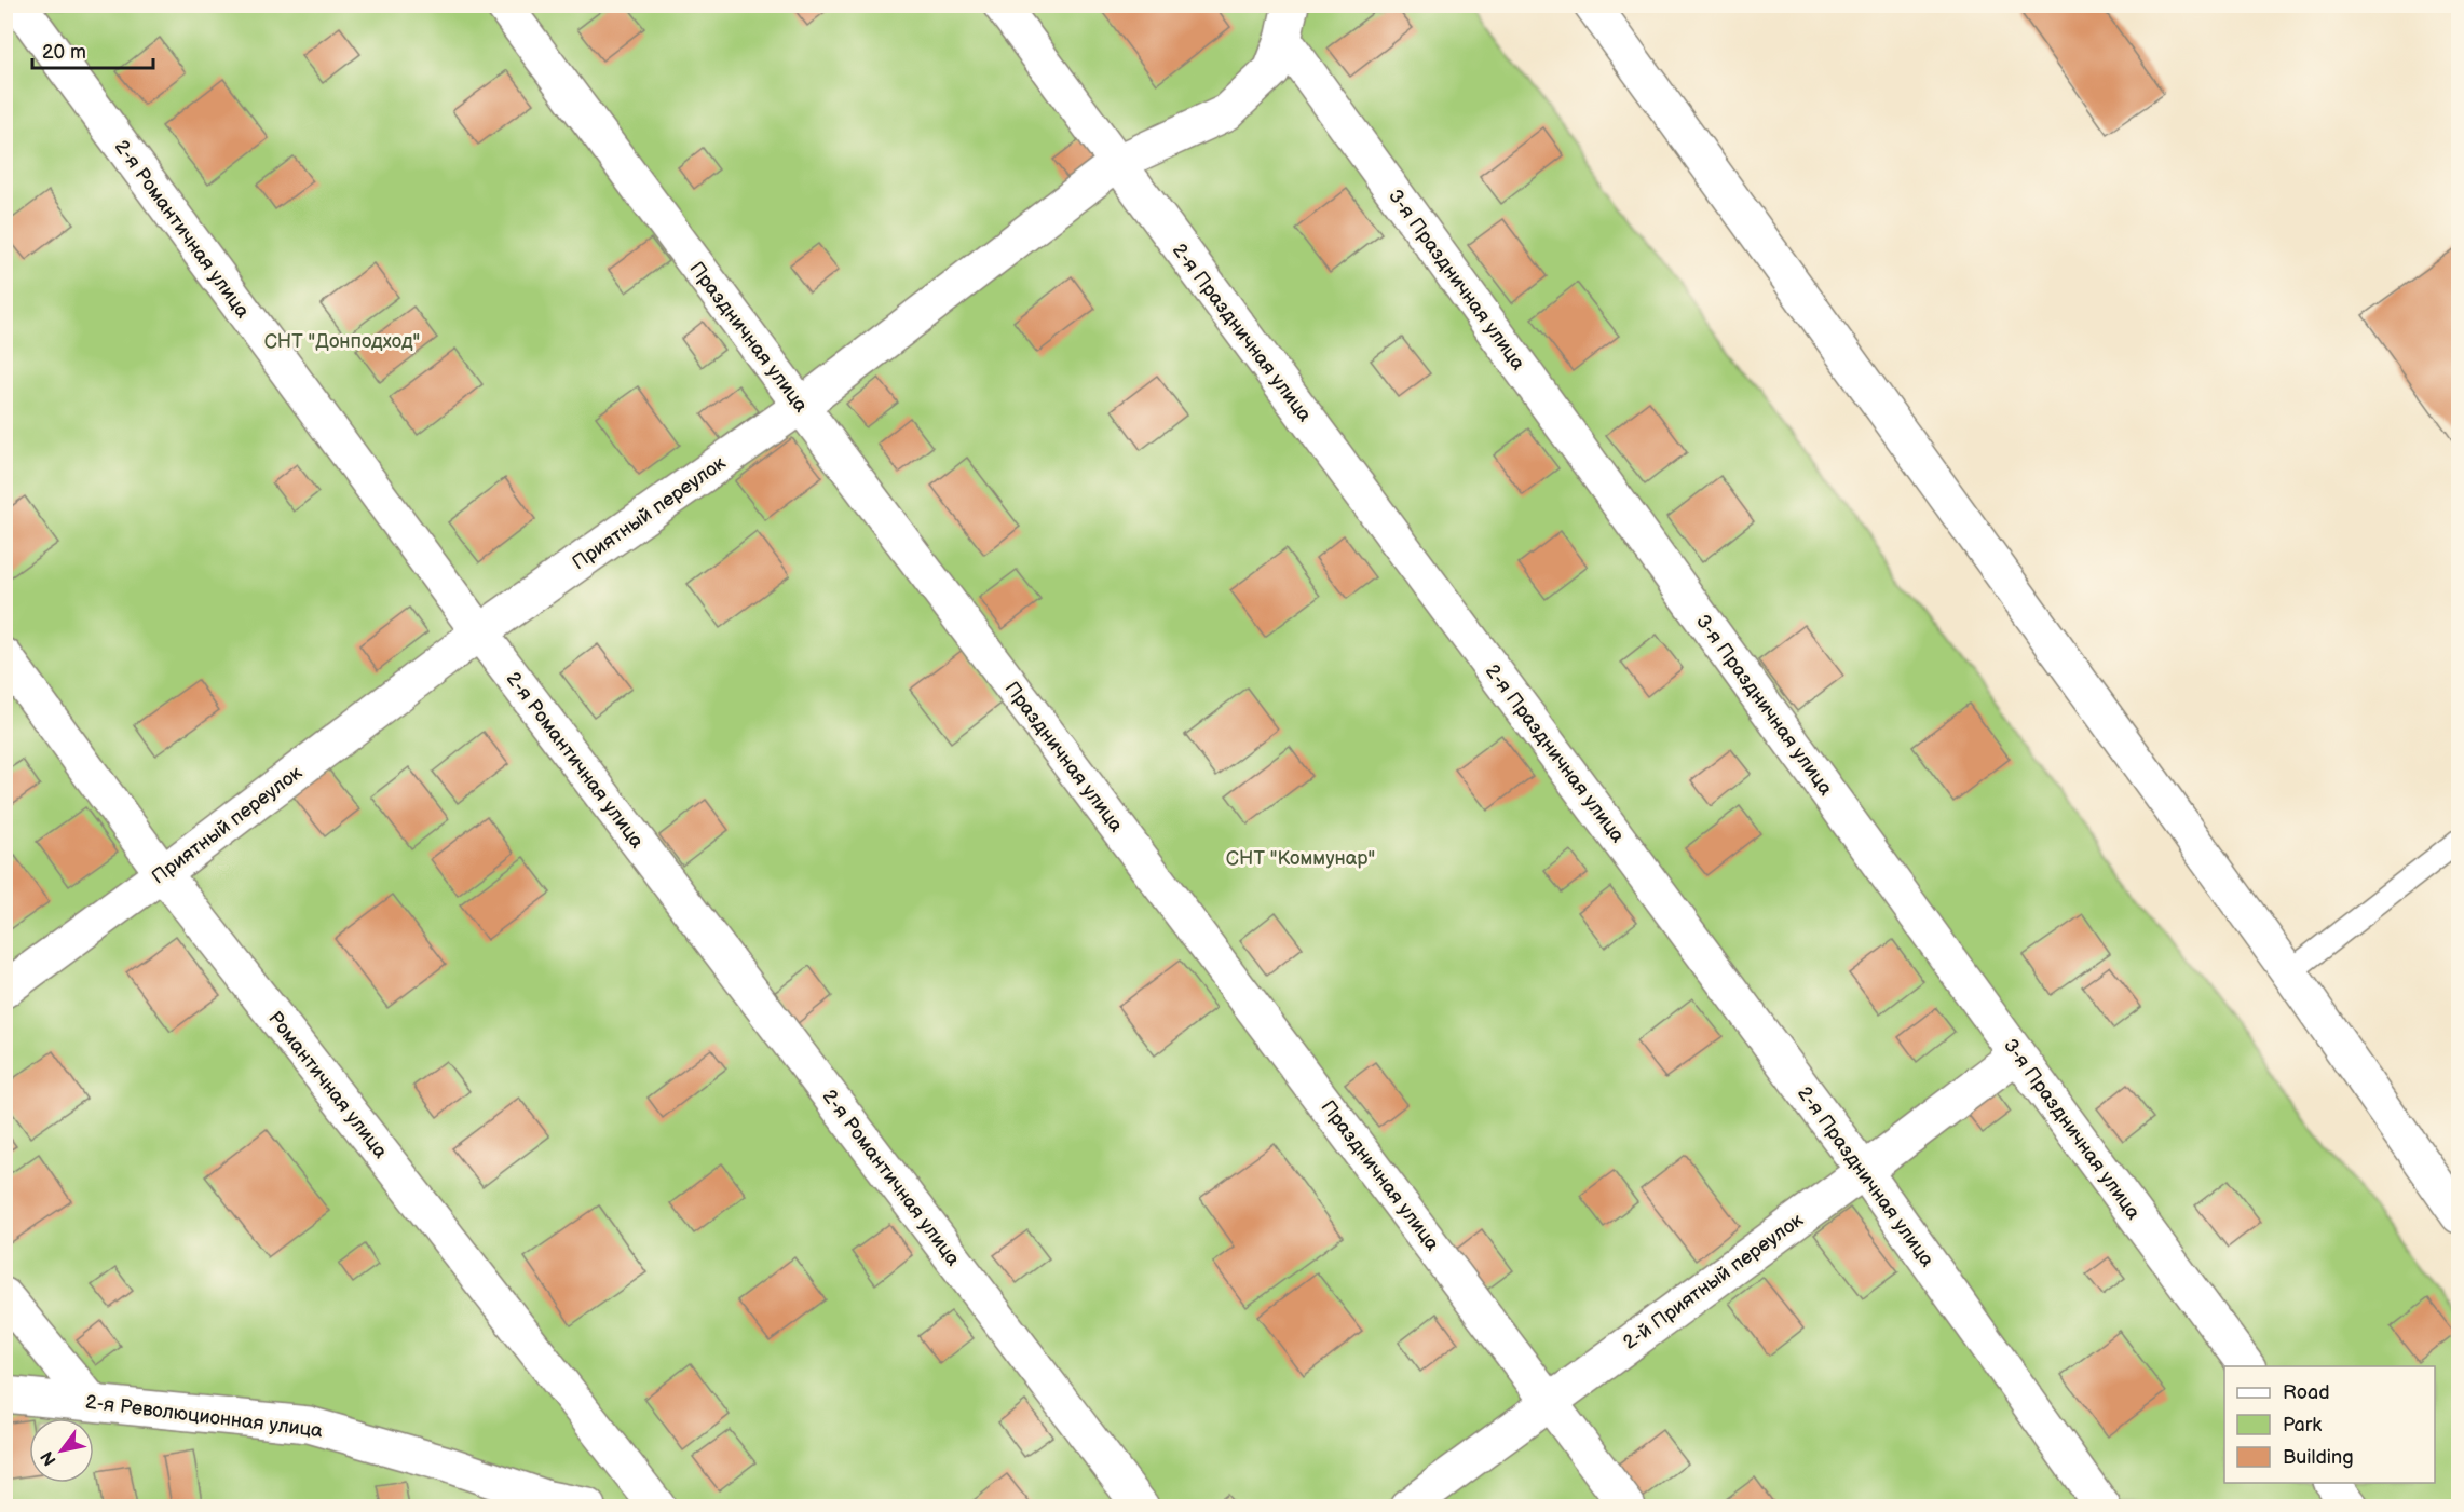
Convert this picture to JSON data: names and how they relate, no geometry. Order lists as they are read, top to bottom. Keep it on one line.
{"streets":{"street":["2-я Романтичная улица","3-я Праздничная улица","2-я Праздничная улица","Праздничная улица","Приятный переулок","Романтичная улица","2-й Приятный переулок","2-я Революционная улица"]},"crossings":[["2-я Романтичная улица","Приятный переулок"],["3-я Праздничная улица","Приятный переулок"],["3-я Праздничная улица","2-й Приятный переулок"],["2-я Праздничная улица","Приятный переулок"],["2-я Праздничная улица","2-й Приятный переулок"],["Праздничная улица","Приятный переулок"],["Праздничная улица","2-й Приятный переулок"],["Приятный переулок","Романтичная улица"]],"parks":["СНТ \"Донподход\"","СНТ \"Коммунар\""],"legend":["Road","Park","Building"],"scale_bar":"20 m","north":"bottom left"}
